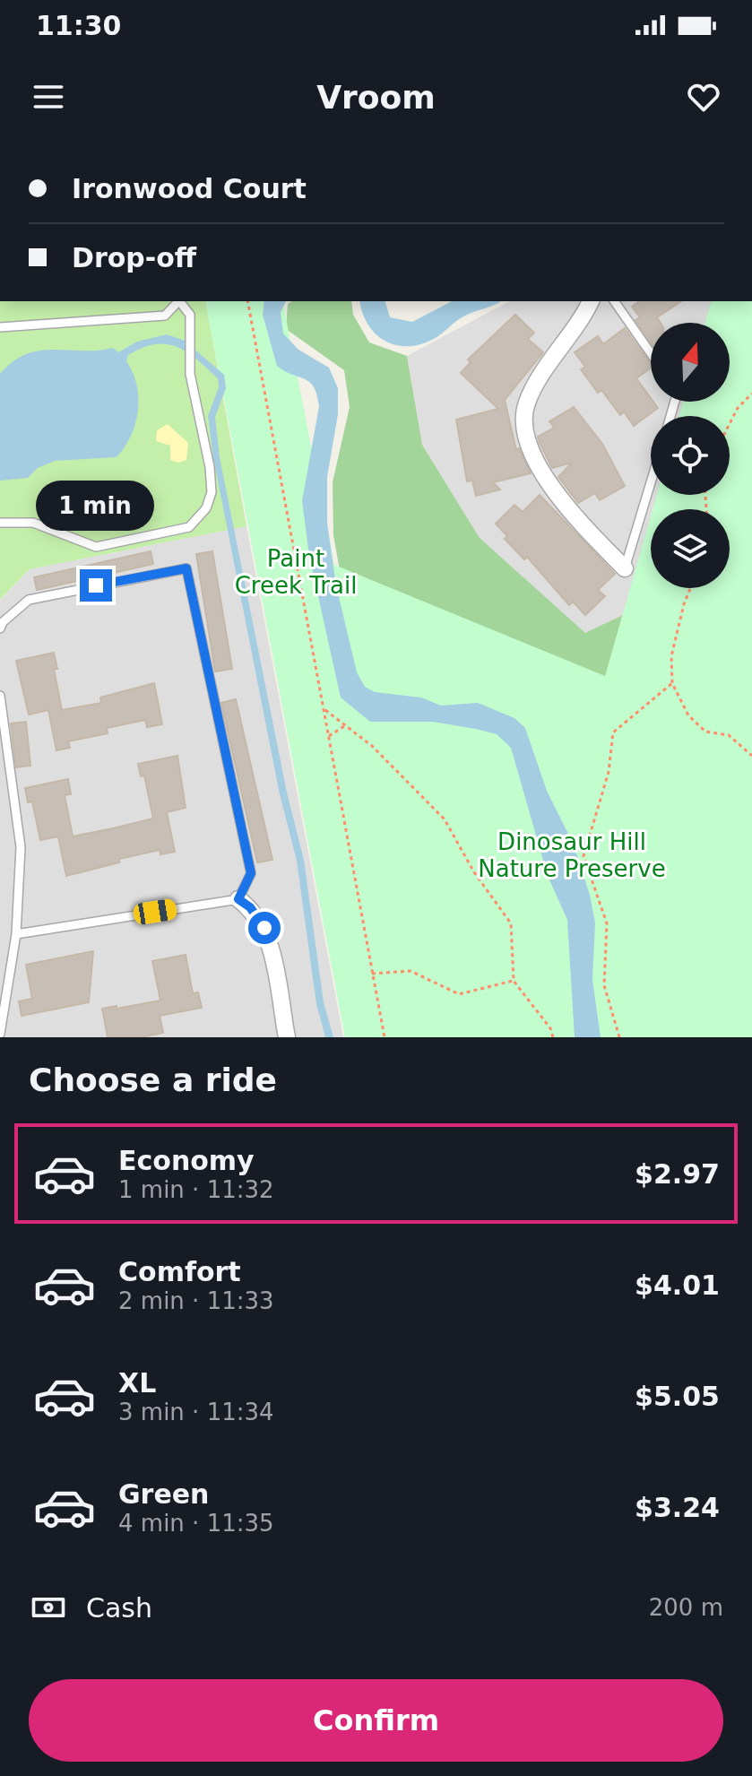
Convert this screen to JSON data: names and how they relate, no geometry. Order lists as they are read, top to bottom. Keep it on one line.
{"parks":["Paint Creek Trail","Dinosaur Hill Nature Preserve"],"north":"top","page":{"status":"11:30","header":"Vroom","banner":["Ironwood Court","Drop-off"],"bubble":"1 min","heading":"Choose a ride","list":[{"name":"Economy","note":"1 min · 11:32","value":"$2.97"},{"name":"Comfort","note":"2 min · 11:33","value":"$4.01"},{"name":"XL","note":"3 min · 11:34","value":"$5.05"},{"name":"Green","note":"4 min · 11:35","value":"$3.24"}],"pay":["Cash","200 m"],"buttons":"Confirm"}}
